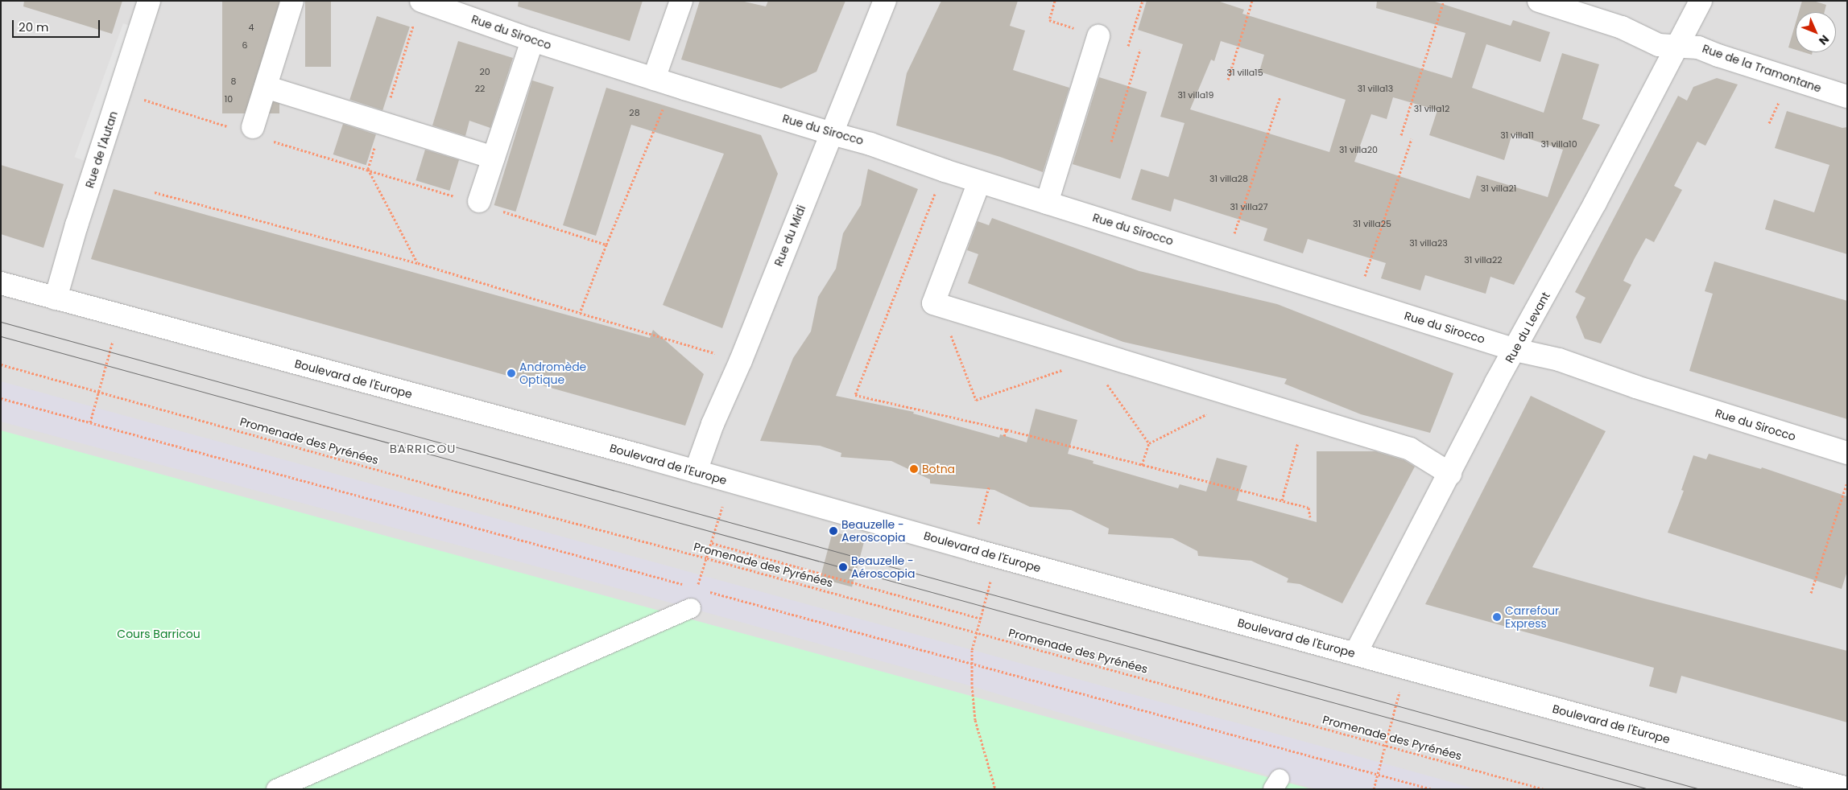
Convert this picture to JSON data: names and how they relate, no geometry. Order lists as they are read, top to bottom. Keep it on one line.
{"streets":{"street":["Rue du Sirocco","Rue de la Tramontane","Rue de l'Autan","Rue du Midi","Rue du Levant","Boulevard de l'Europe"],"path":["Promenade des Pyrénées"]},"crossings":[["Rue du Sirocco","Rue du Midi"],["Rue du Sirocco","Rue du Levant"],["Rue de la Tramontane","Rue du Levant"],["Rue de l'Autan","Boulevard de l'Europe"],["Rue du Midi","Boulevard de l'Europe"],["Rue du Levant","Boulevard de l'Europe"]],"districts":["BARRICOU"],"parks":["Cours Barricou"],"places":["Andromède Optique","Botna","Beauzelle - Aeroscopia","Beauzelle - Aéroscopia","Carrefour Express"],"house_numbers":["4","6","20","31 villa15","8","22","31 villa13","31 villa19","10","31 villa12","28","31 villa11","31 villa10","31 villa20","31 villa28","31 villa21","31 villa27","31 villa25","31 villa23","31 villa22"],"scale_bar":"20 m","north":"bottom right"}
